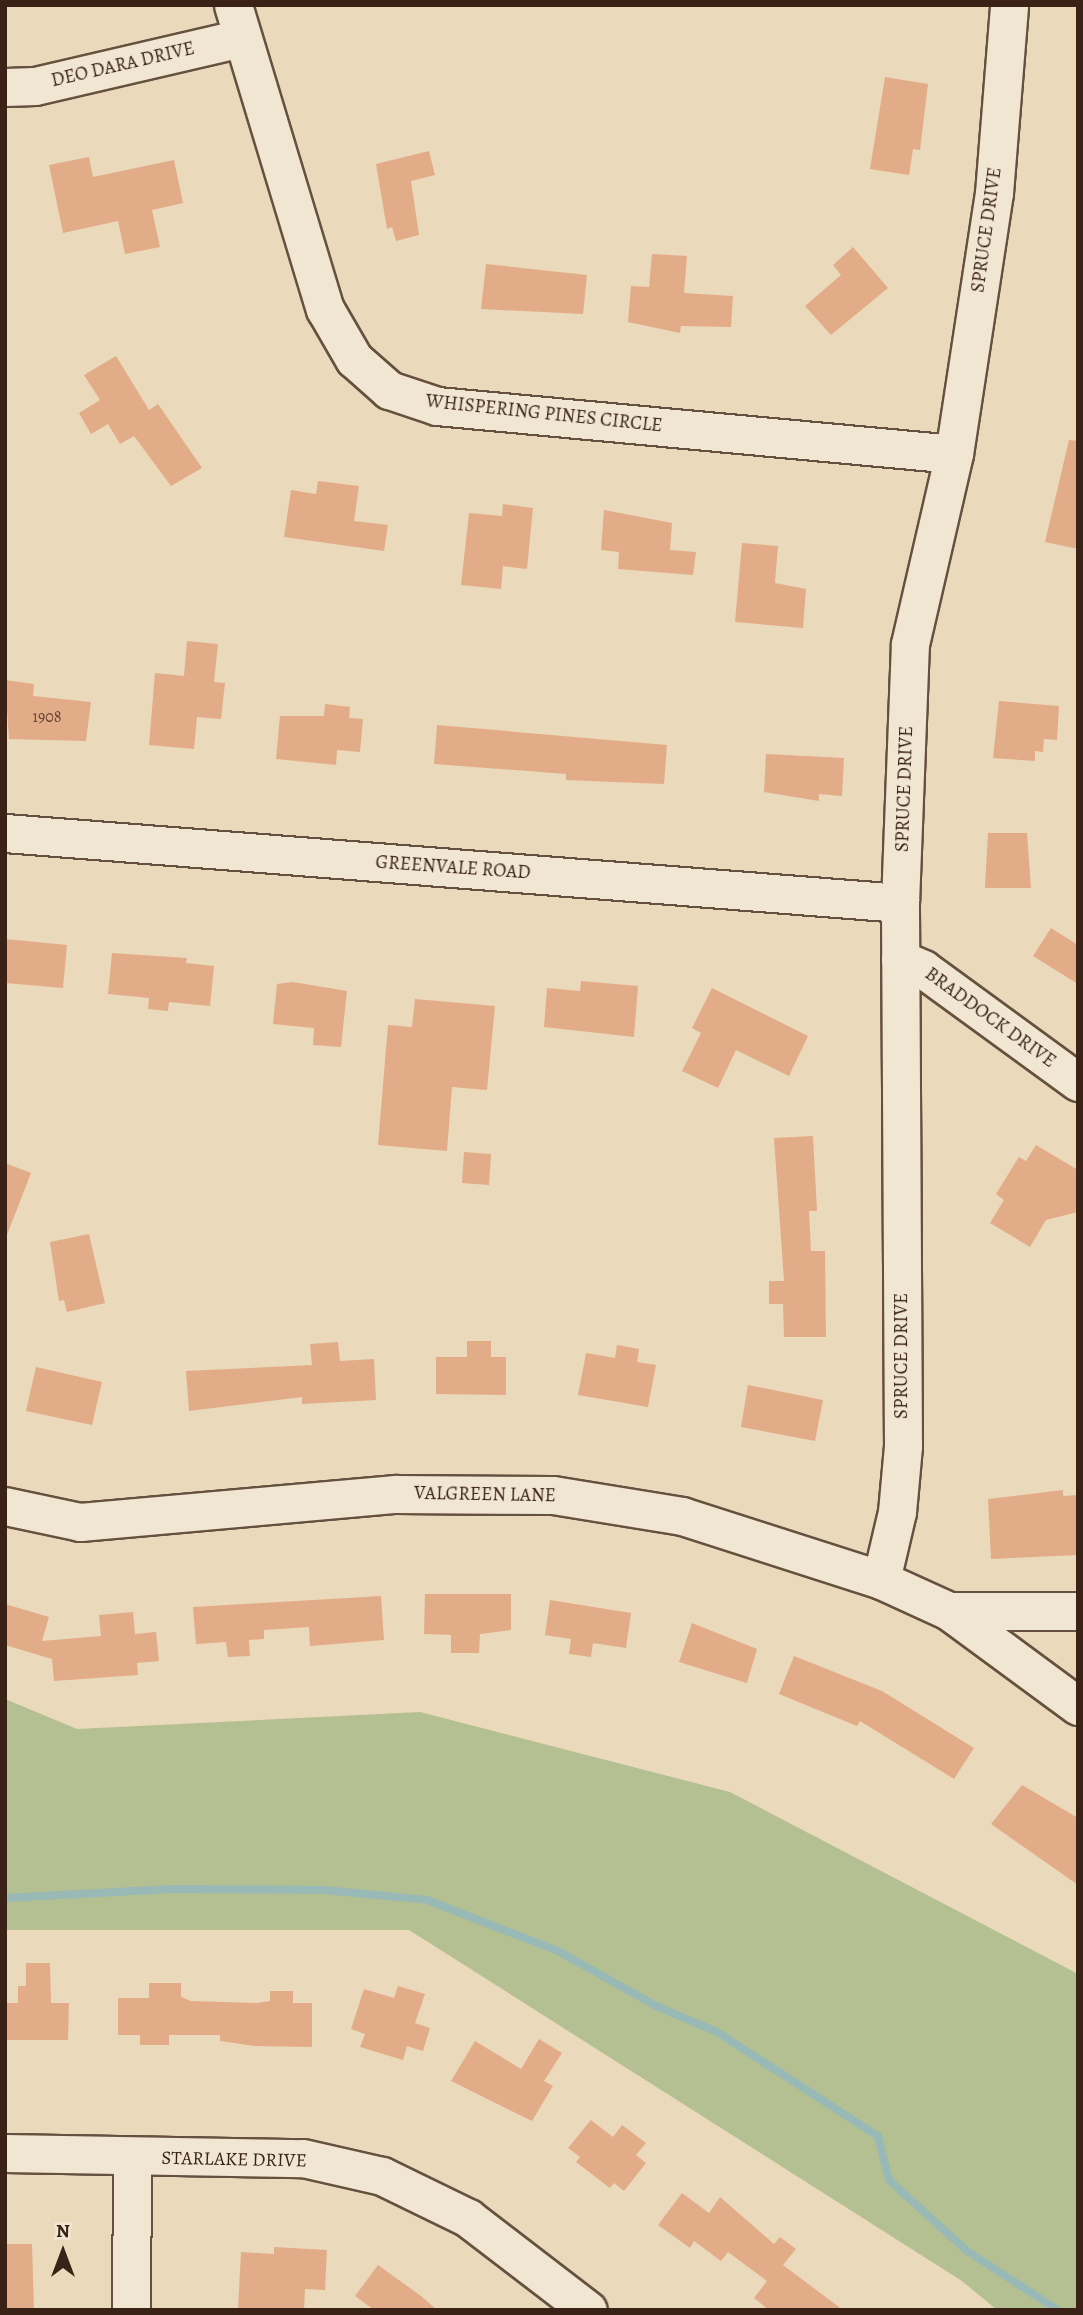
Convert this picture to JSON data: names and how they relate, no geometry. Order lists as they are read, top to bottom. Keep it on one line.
{"streets":{"street":["DEO DARA DRIVE","SPRUCE DRIVE","WHISPERING PINES CIRCLE","GREENVALE ROAD","BRADDOCK DRIVE","VALGREEN LANE","STARLAKE DRIVE"]},"crossings":[["DEO DARA DRIVE","WHISPERING PINES CIRCLE"],["SPRUCE DRIVE","WHISPERING PINES CIRCLE"],["SPRUCE DRIVE","GREENVALE ROAD"],["SPRUCE DRIVE","BRADDOCK DRIVE"],["SPRUCE DRIVE","VALGREEN LANE"]],"house_numbers":["1908"],"north":"top"}
